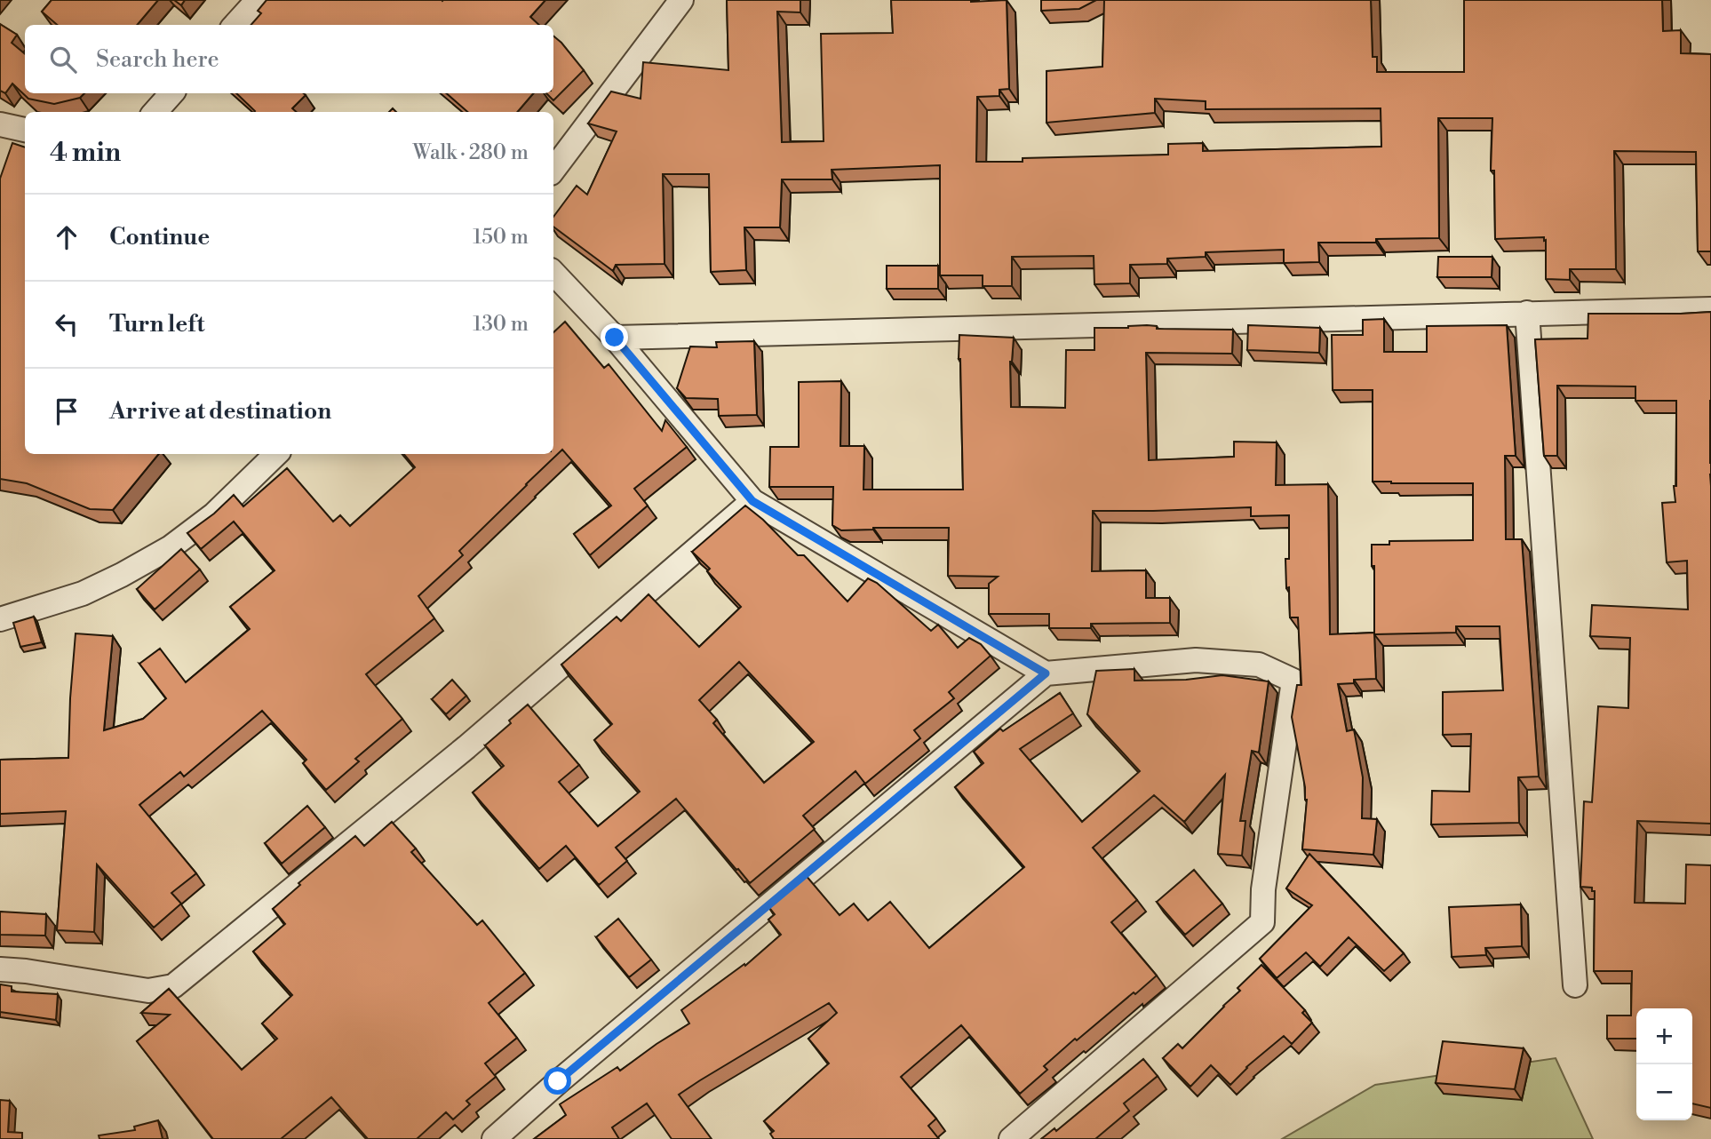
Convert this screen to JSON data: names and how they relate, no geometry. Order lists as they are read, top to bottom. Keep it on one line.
{"page":{"search":"Search here","heading":["4 min","Walk · 280 m"],"list":[["Continue","150 m"],["Turn left","130 m"],"Arrive at destination"],"map_buttons":["+","−"]}}
